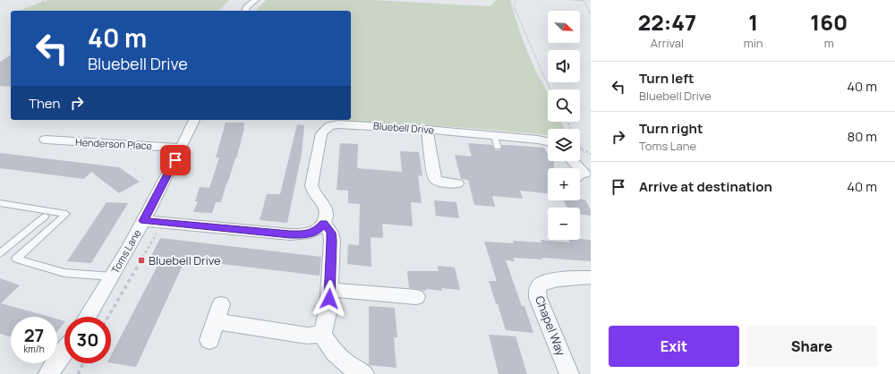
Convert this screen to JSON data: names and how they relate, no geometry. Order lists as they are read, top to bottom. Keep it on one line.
{"streets":{"street":["Bluebell Drive","Henderson Place","Toms Lane","Chapel Way"]},"crossings":[["Henderson Place","Toms Lane"]],"places":{"transit":["Bluebell Drive"]},"north":"bottom right","page":{"eta":["22:47","Arrival","1","min","160","m"],"map_buttons":["+","−"],"turn":["40 m","Bluebell Drive"],"list":[{"name":"Turn left","note":"Bluebell Drive","value":"40 m"},{"name":"Turn right","note":"Toms Lane","value":"80 m"},{"name":"Arrive at destination","value":"40 m"}],"then":"Then","speed":"27 km/h","limit":"30","buttons":["Exit","Share"]}}
